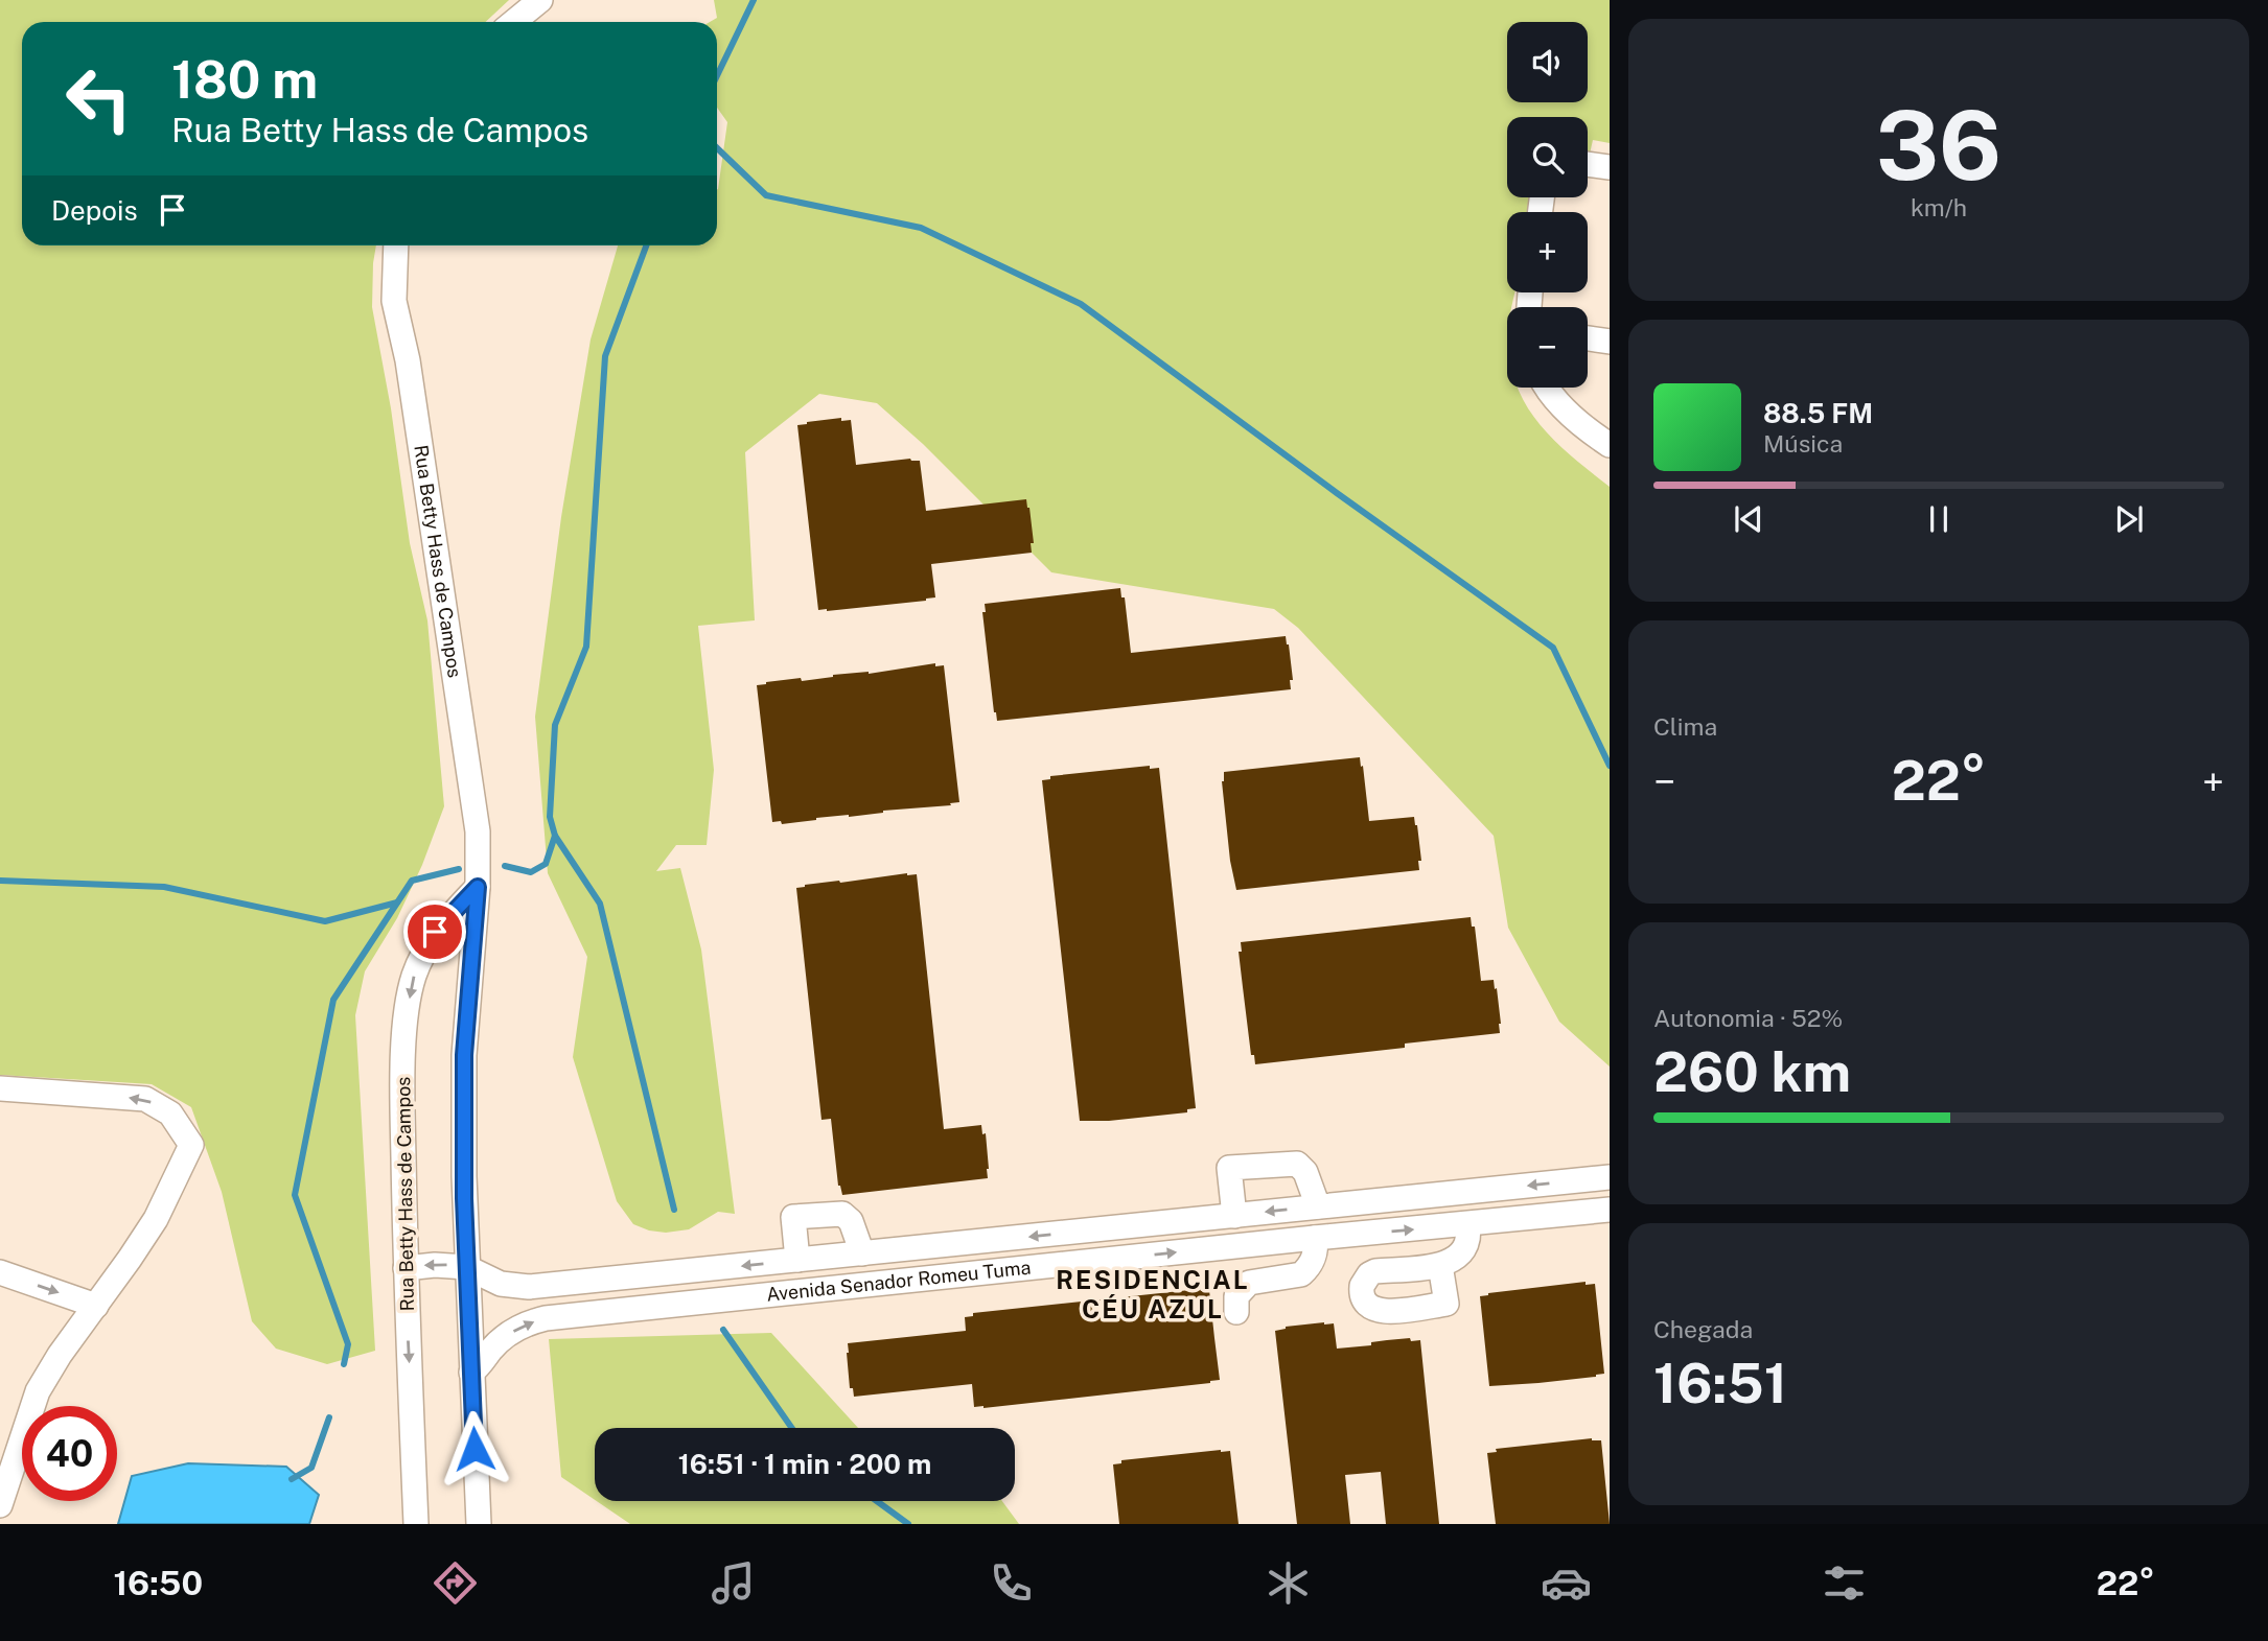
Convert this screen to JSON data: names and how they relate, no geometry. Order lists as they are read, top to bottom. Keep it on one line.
{"streets":{"street":["Rua Betty Hass de Campos","Avenida Senador Romeu Tuma"]},"crossings":[["Rua Betty Hass de Campos","Avenida Senador Romeu Tuma"]],"districts":["RESIDENCIAL CÉU AZUL"],"page":{"tile":[["36","km/h"],"Clima",["Autonomia · 52%","260 km"],["Chegada","16:51"]],"map_buttons":["+","−"],"turn":["180 m","Rua Betty Hass de Campos"],"then":"Depois","song":["88.5 FM","Música"],"heat":["−","22°","+"],"limit":"40","trip":"16:51 · 1 min · 200 m","tabs":["16:50","22°"]}}
